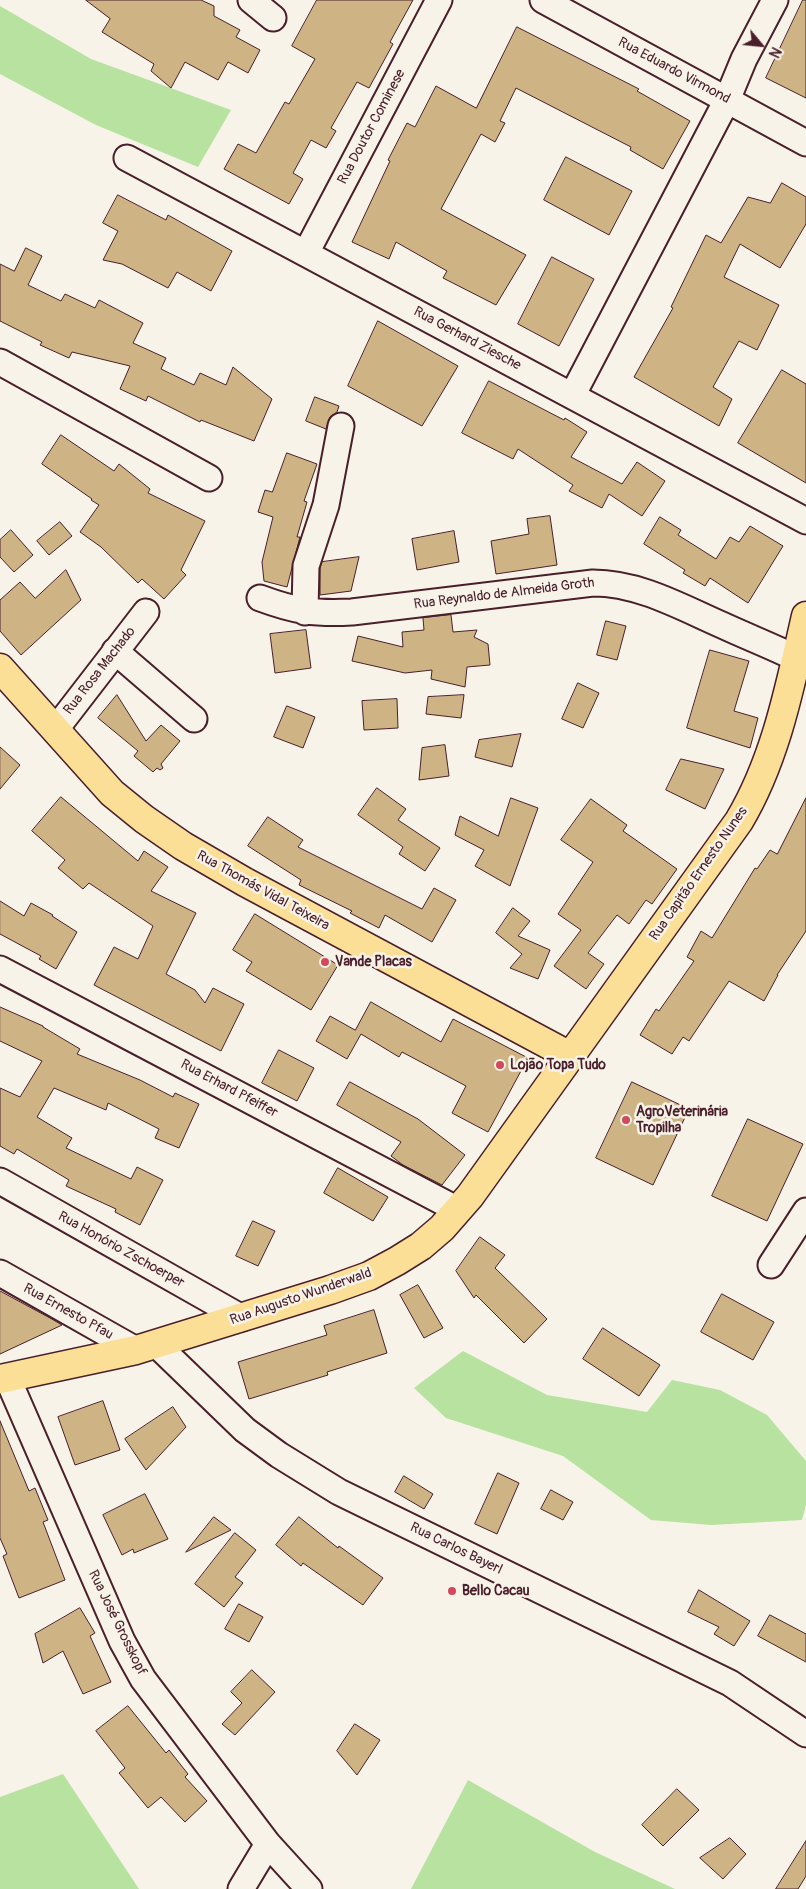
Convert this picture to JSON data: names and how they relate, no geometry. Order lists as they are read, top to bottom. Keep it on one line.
{"streets":{"main road":["Rua Capitão Ernesto Nunes","Rua Thomás Vidal Teixeira","Rua Augusto Wunderwald"],"street":["Rua Eduardo Virmond","Rua Doutor Cominese","Rua Gerhard Ziesche","Rua Reynaldo de Almeida Groth","Rua Rosa Machado","Rua Erhard Pfeiffer","Rua Honório Zschoerper","Rua Ernesto Pfau","Rua Carlos Bayerl","Rua José Grosskopf"]},"crossings":[["Rua Doutor Cominese","Rua Gerhard Ziesche"],["Rua Reynaldo de Almeida Groth","Rua Capitão Ernesto Nunes"],["Rua Rosa Machado","Rua Thomás Vidal Teixeira"],["Rua Capitão Ernesto Nunes","Rua Thomás Vidal Teixeira"],["Rua Capitão Ernesto Nunes","Rua Augusto Wunderwald"],["Rua Thomás Vidal Teixeira","Rua Augusto Wunderwald"],["Rua Erhard Pfeiffer","Rua Augusto Wunderwald"],["Rua Honório Zschoerper","Rua Augusto Wunderwald"],["Rua Augusto Wunderwald","Rua Ernesto Pfau"],["Rua Augusto Wunderwald","Rua Carlos Bayerl"],["Rua Augusto Wunderwald","Rua José Grosskopf"],["Rua Ernesto Pfau","Rua Carlos Bayerl"]],"places":["Vande Placas","Lojão Topa Tudo","AgroVeterinária Tropilha","Bello Cacau"],"north":"bottom right"}
